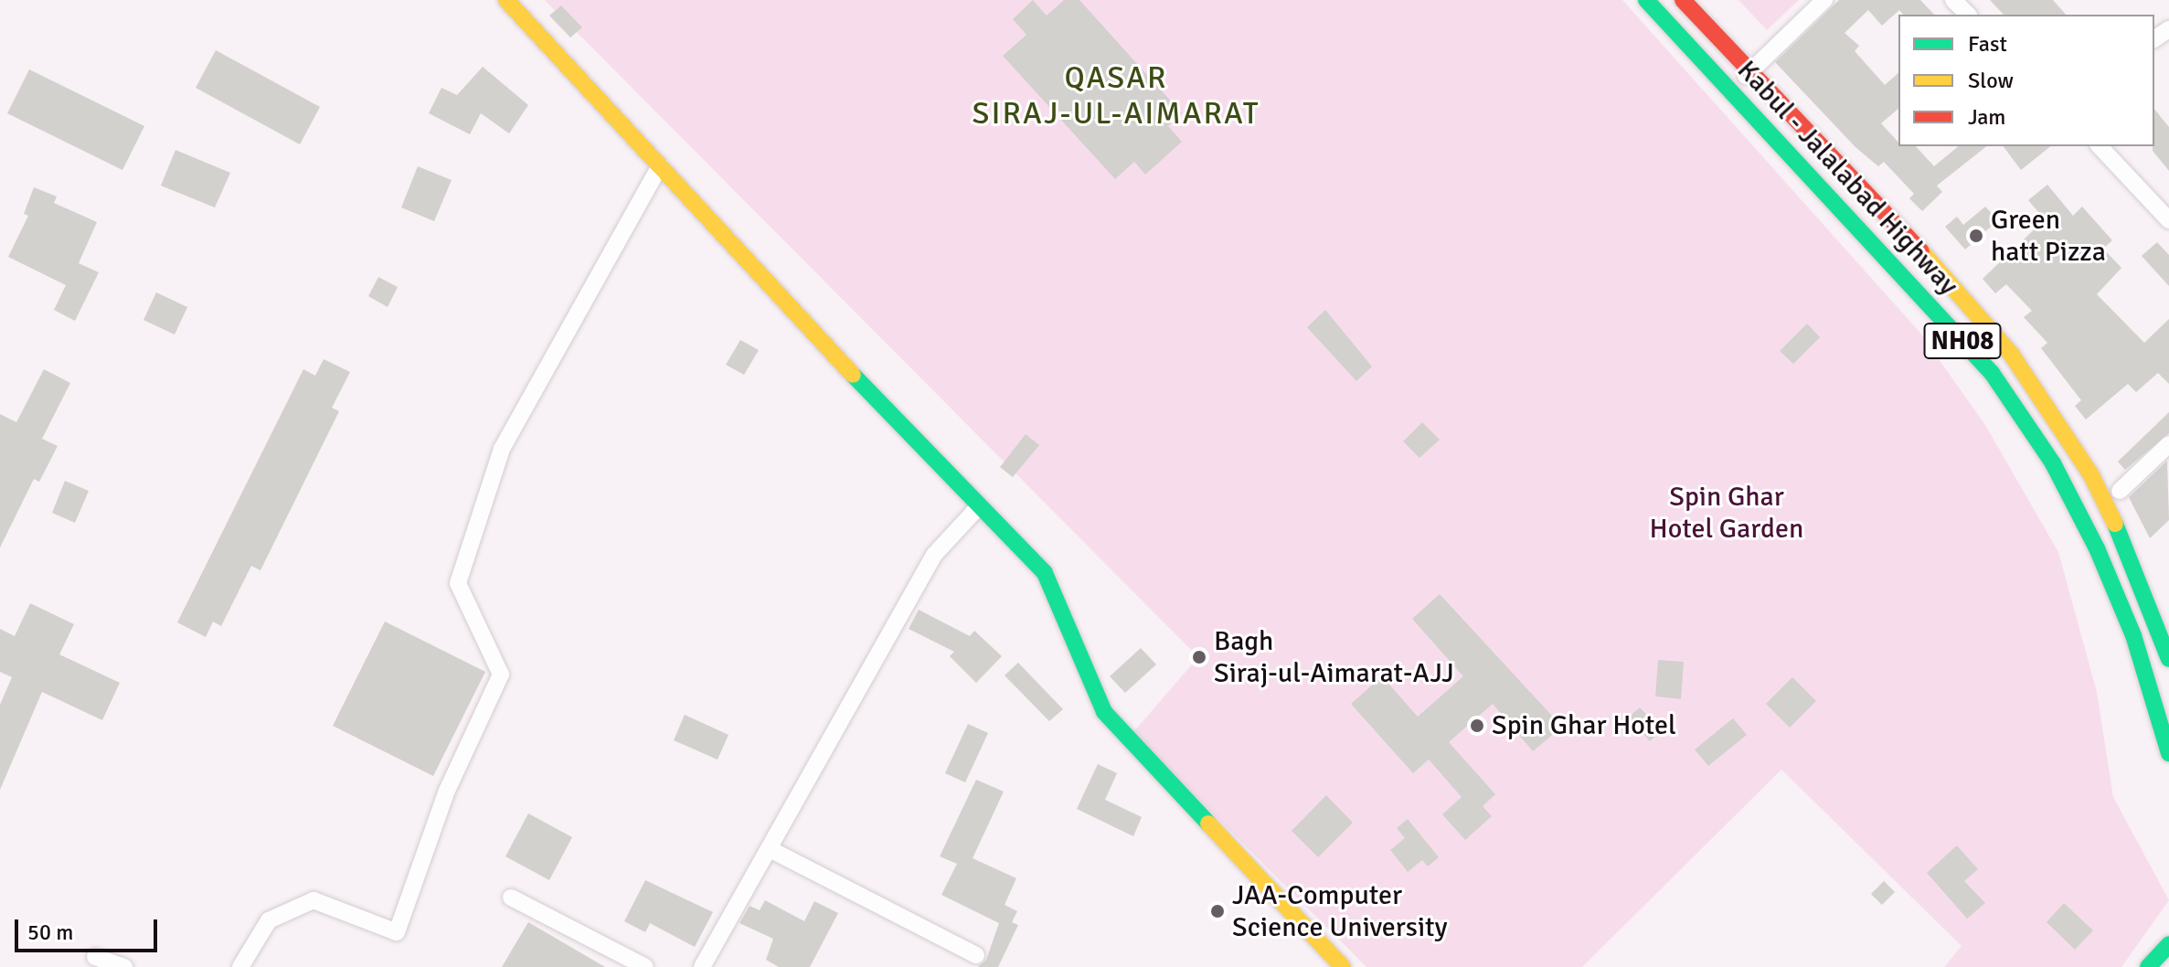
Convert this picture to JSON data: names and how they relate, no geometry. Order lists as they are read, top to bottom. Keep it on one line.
{"streets":{"main road":["Kabul - Jalalabad Highway","NH08"]},"districts":["QASAR SIRAJ-UL-AIMARAT"],"parks":["Spin Ghar Hotel Garden"],"places":["Green hatt Pizza","Bagh Siraj-ul-Aimarat-AJJ","Spin Ghar Hotel","JAA-Computer Science University"],"legend":["Fast","Slow","Jam"],"scale_bar":"50 m"}
